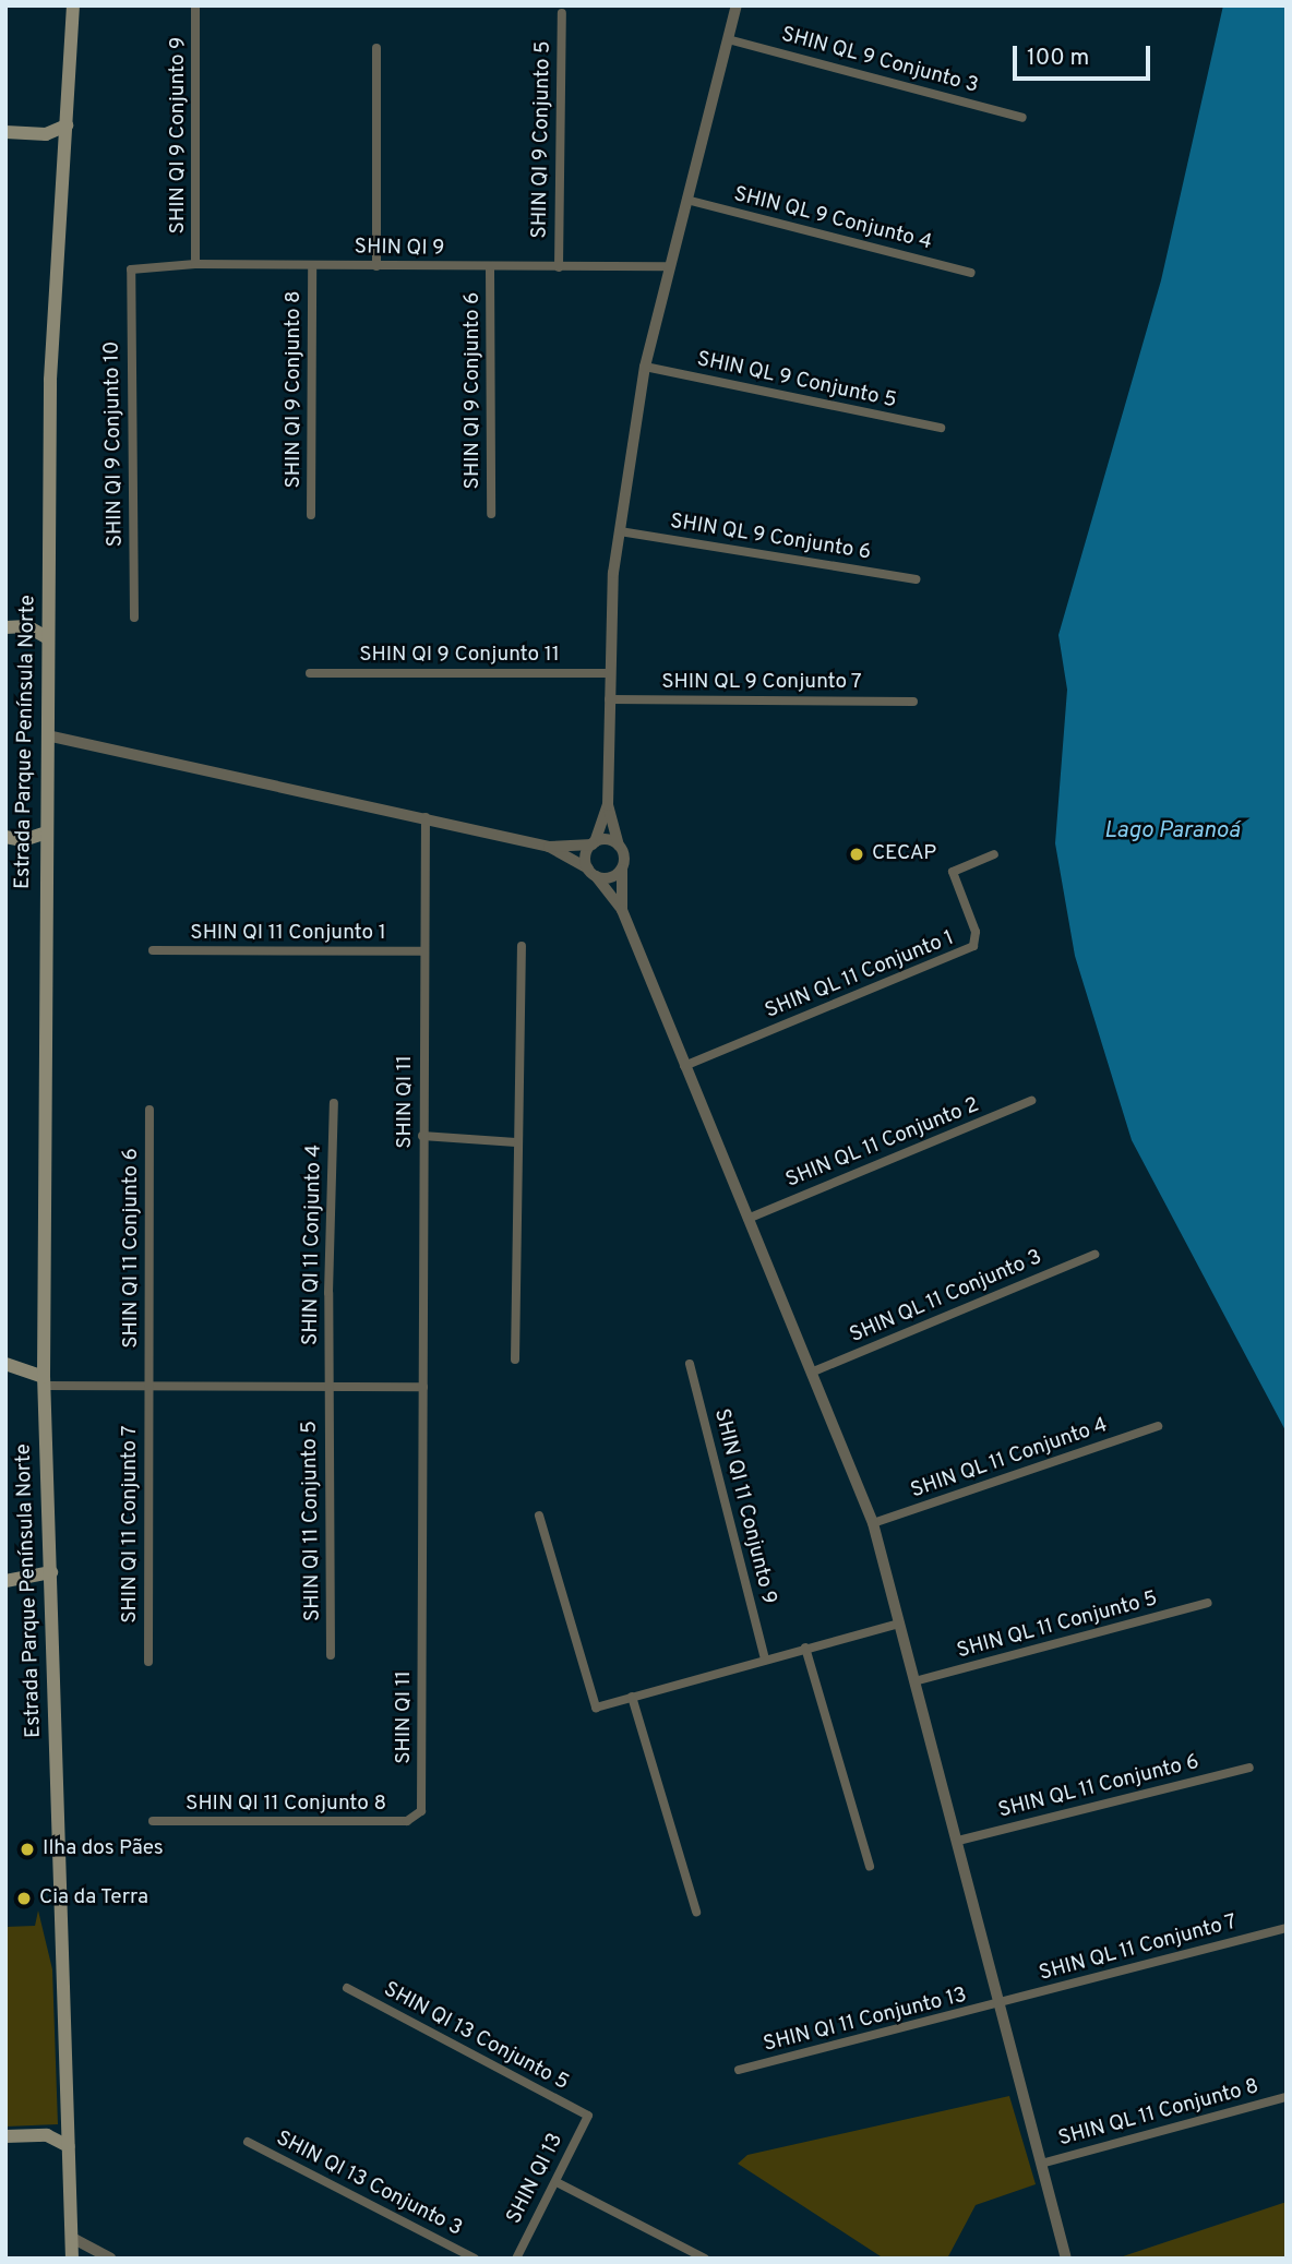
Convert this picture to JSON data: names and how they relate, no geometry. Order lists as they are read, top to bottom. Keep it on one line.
{"streets":{"main road":["Estrada Parque Península Norte"],"street":["SHIN QL 9 Conjunto 3","SHIN QI 9 Conjunto 9","SHIN QI 9 Conjunto 5","SHIN QL 9 Conjunto 4","SHIN QI 9","SHIN QL 9 Conjunto 5","SHIN QI 9 Conjunto 8","SHIN QI 9 Conjunto 6","SHIN QI 9 Conjunto 10","SHIN QL 9 Conjunto 6","SHIN QI 9 Conjunto 11","SHIN QL 9 Conjunto 7","SHIN QI 11 Conjunto 1","SHIN QL 11 Conjunto 1","SHIN QI 11","SHIN QL 11 Conjunto 2","SHIN QI 11 Conjunto 4","SHIN QI 11 Conjunto 6","SHIN QL 11 Conjunto 3","SHIN QL 11 Conjunto 4","SHIN QI 11 Conjunto 9","SHIN QI 11 Conjunto 5","SHIN QI 11 Conjunto 7","SHIN QL 11 Conjunto 5","SHIN QL 11 Conjunto 6","SHIN QI 11 Conjunto 8","SHIN QL 11 Conjunto 7","SHIN QI 11 Conjunto 13","SHIN QI 13 Conjunto 5","SHIN QL 11 Conjunto 8","SHIN QI 13","SHIN QI 13 Conjunto 3"]},"crossings":[["SHIN QI 9 Conjunto 9","SHIN QI 9"],["SHIN QI 9 Conjunto 5","SHIN QI 9"],["SHIN QI 9","SHIN QI 9 Conjunto 8"],["SHIN QI 9","SHIN QI 9 Conjunto 6"],["SHIN QI 9","SHIN QI 9 Conjunto 10"],["SHIN QI 11 Conjunto 1","SHIN QI 11"],["SHIN QI 11","SHIN QI 11 Conjunto 8"],["SHIN QI 11 Conjunto 4","SHIN QI 11 Conjunto 5"],["SHIN QI 11 Conjunto 6","SHIN QI 11 Conjunto 7"],["SHIN QL 11 Conjunto 7","SHIN QI 11 Conjunto 13"],["SHIN QI 13 Conjunto 5","SHIN QI 13"]],"water":["Lago Paranoá"],"places":["CECAP","Ilha dos Pães","Cia da Terra"],"scale_bar":"100 m"}
